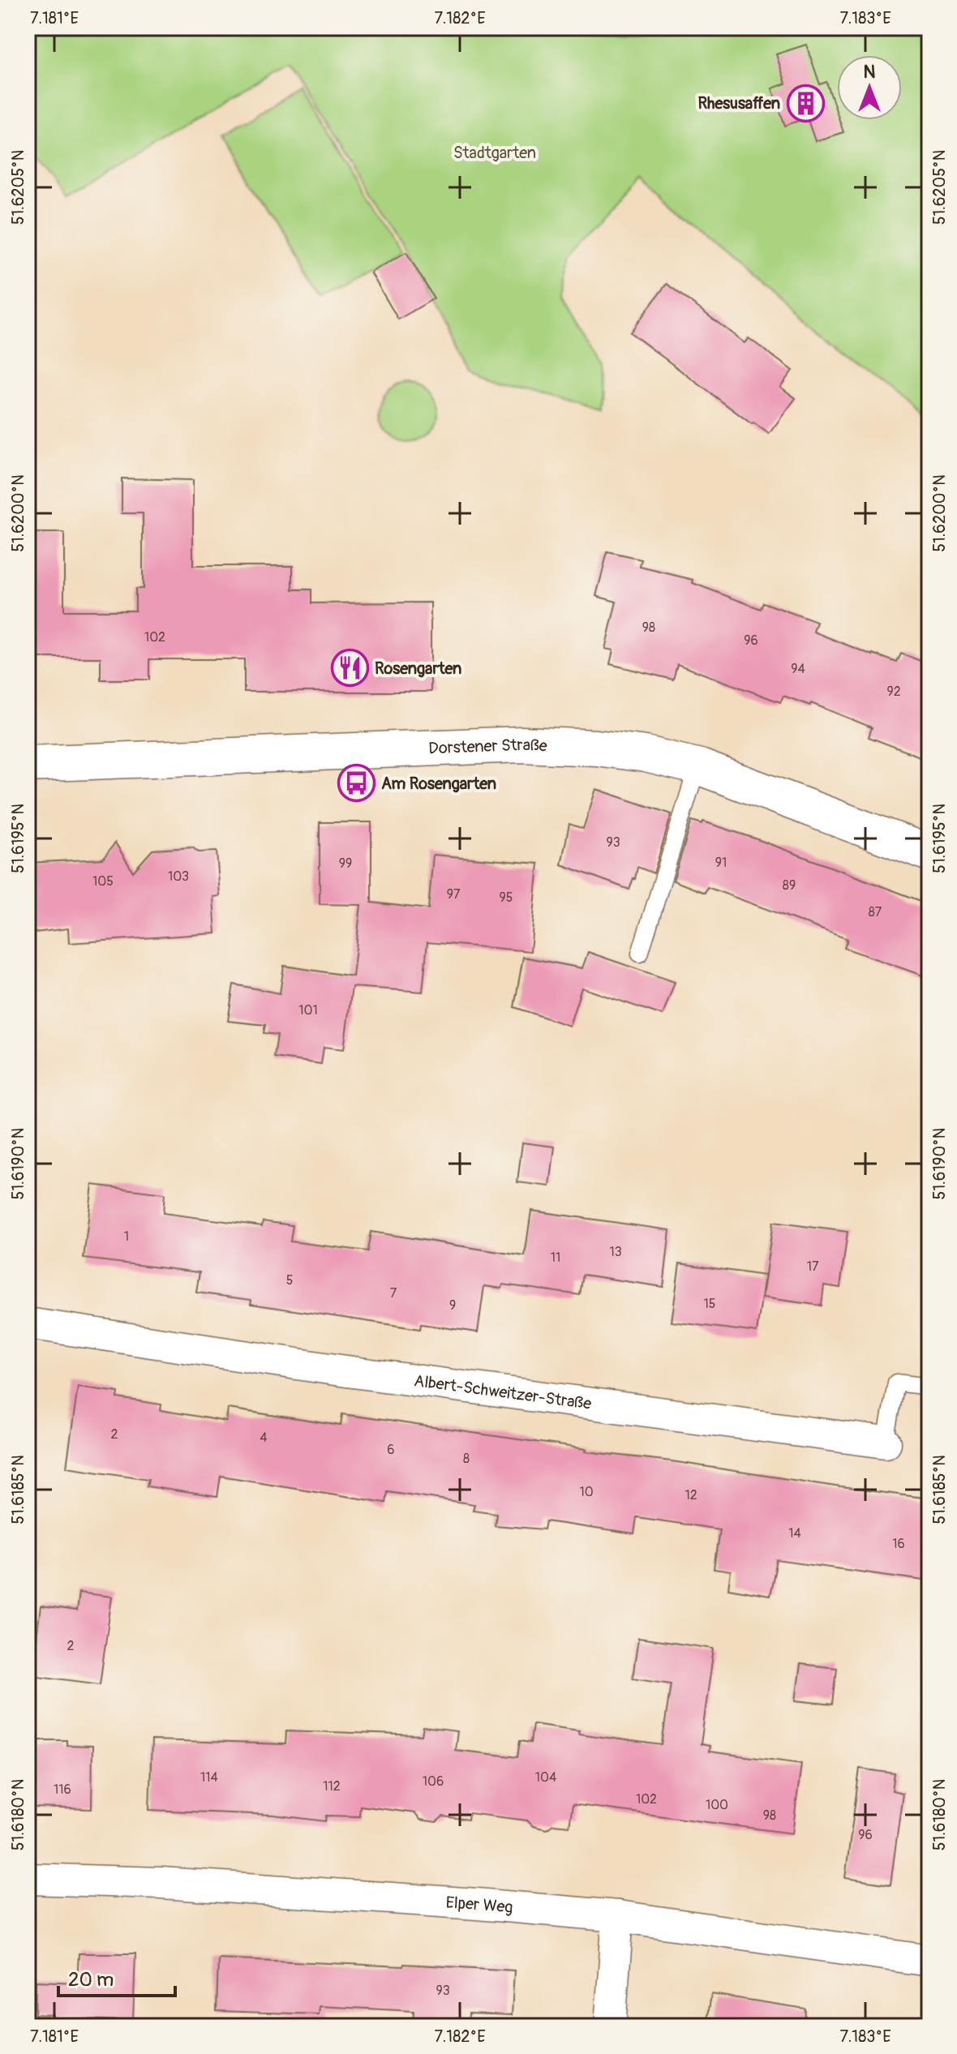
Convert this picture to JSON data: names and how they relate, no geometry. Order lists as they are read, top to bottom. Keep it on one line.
{"streets":{"main road":["Dorstener Straße"],"street":["Albert-Schweitzer-Straße","Elper Weg"]},"parks":["Stadtgarten"],"places":{"building":["Rhesusaffen"],"restaurant":["Rosengarten"],"bus stop":["Am Rosengarten"]},"house_numbers":["98","102","96","94","92","93","91","99","103","105","89","97","95","87","101","1","13","11","17","5","7","15","9","2","4","6","8","10","12","14","16","2","114","104","106","112","116","102","100","98","96","93"],"scale_bar":"20 m","north":"top","coordinates":["7.181°E","7.182°E","7.183°E","51.6205°N","51.6200°N","51.6195°N","51.6190°N","51.6185°N","51.6180°N"]}
